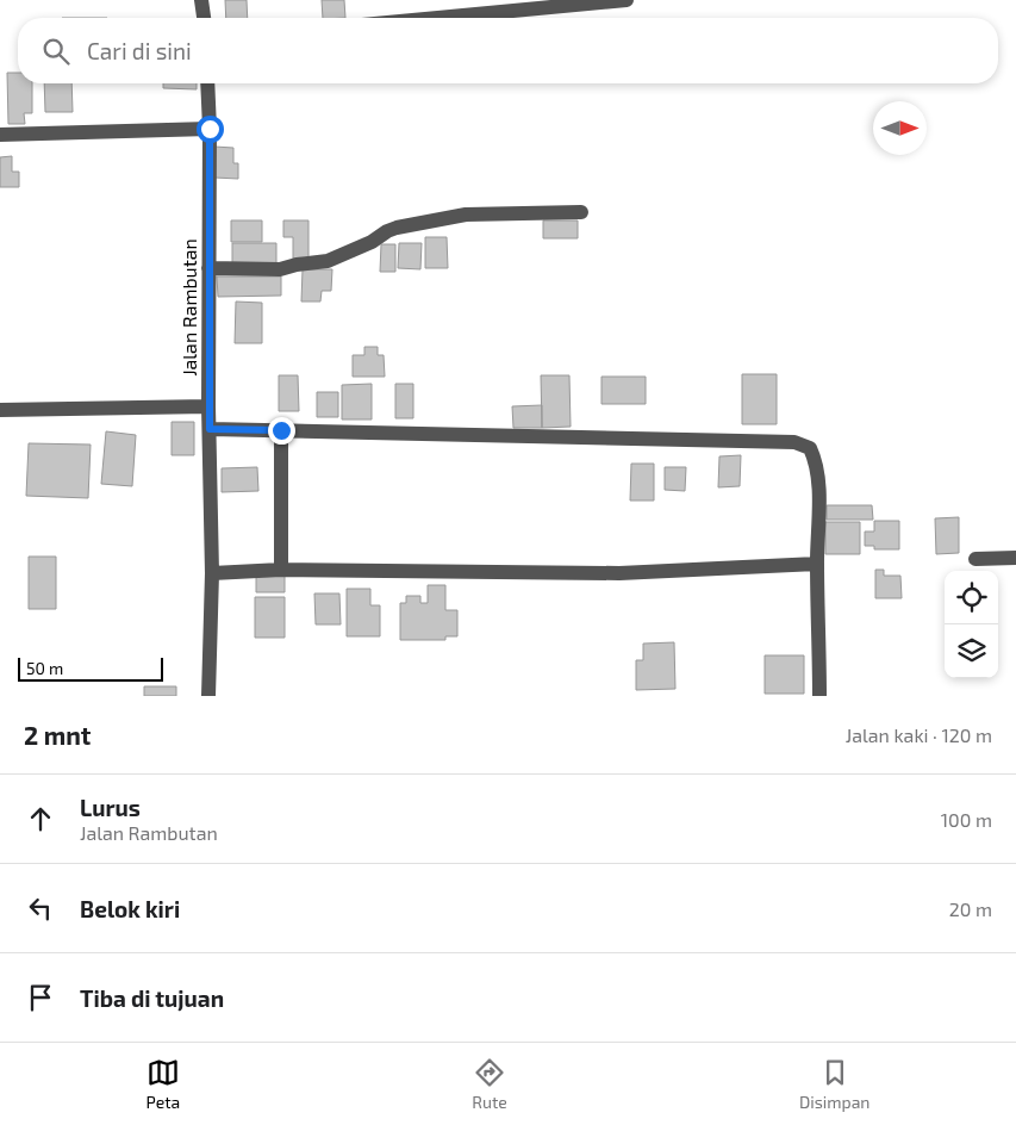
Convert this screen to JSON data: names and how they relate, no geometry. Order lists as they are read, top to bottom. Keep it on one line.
{"streets":{"street":["Jalan Rambutan"]},"scale_bar":"50 m","north":"right","page":{"search":"Cari di sini","scale":"50 m","heading":["2 mnt","Jalan kaki · 120 m"],"list":[["Lurus","Jalan Rambutan","100 m"],["Belok kiri","20 m"],"Tiba di tujuan"],"nav":["Peta","Rute","Disimpan"]}}
